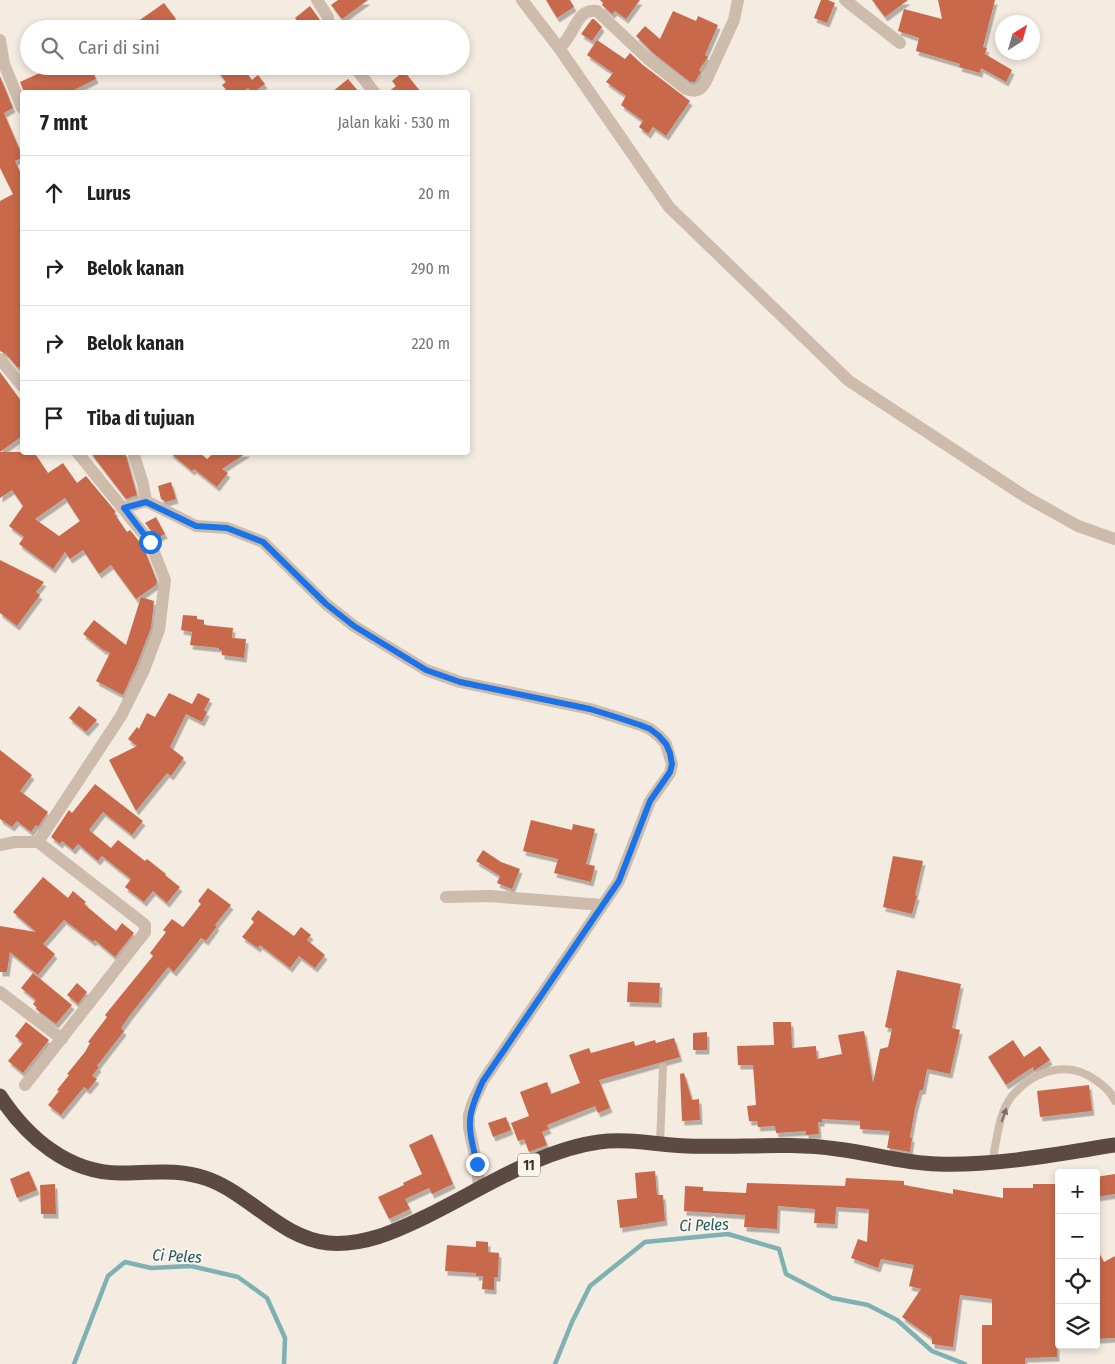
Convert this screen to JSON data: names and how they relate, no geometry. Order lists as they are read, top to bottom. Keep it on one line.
{"streets":{"highway":["11"]},"water":["Ci Peles"],"north":"top right","page":{"search":"Cari di sini","heading":["7 mnt","Jalan kaki · 530 m"],"list":[["Lurus","20 m"],["Belok kanan","290 m"],["Belok kanan","220 m"],"Tiba di tujuan"],"map_buttons":["+","−"]}}
